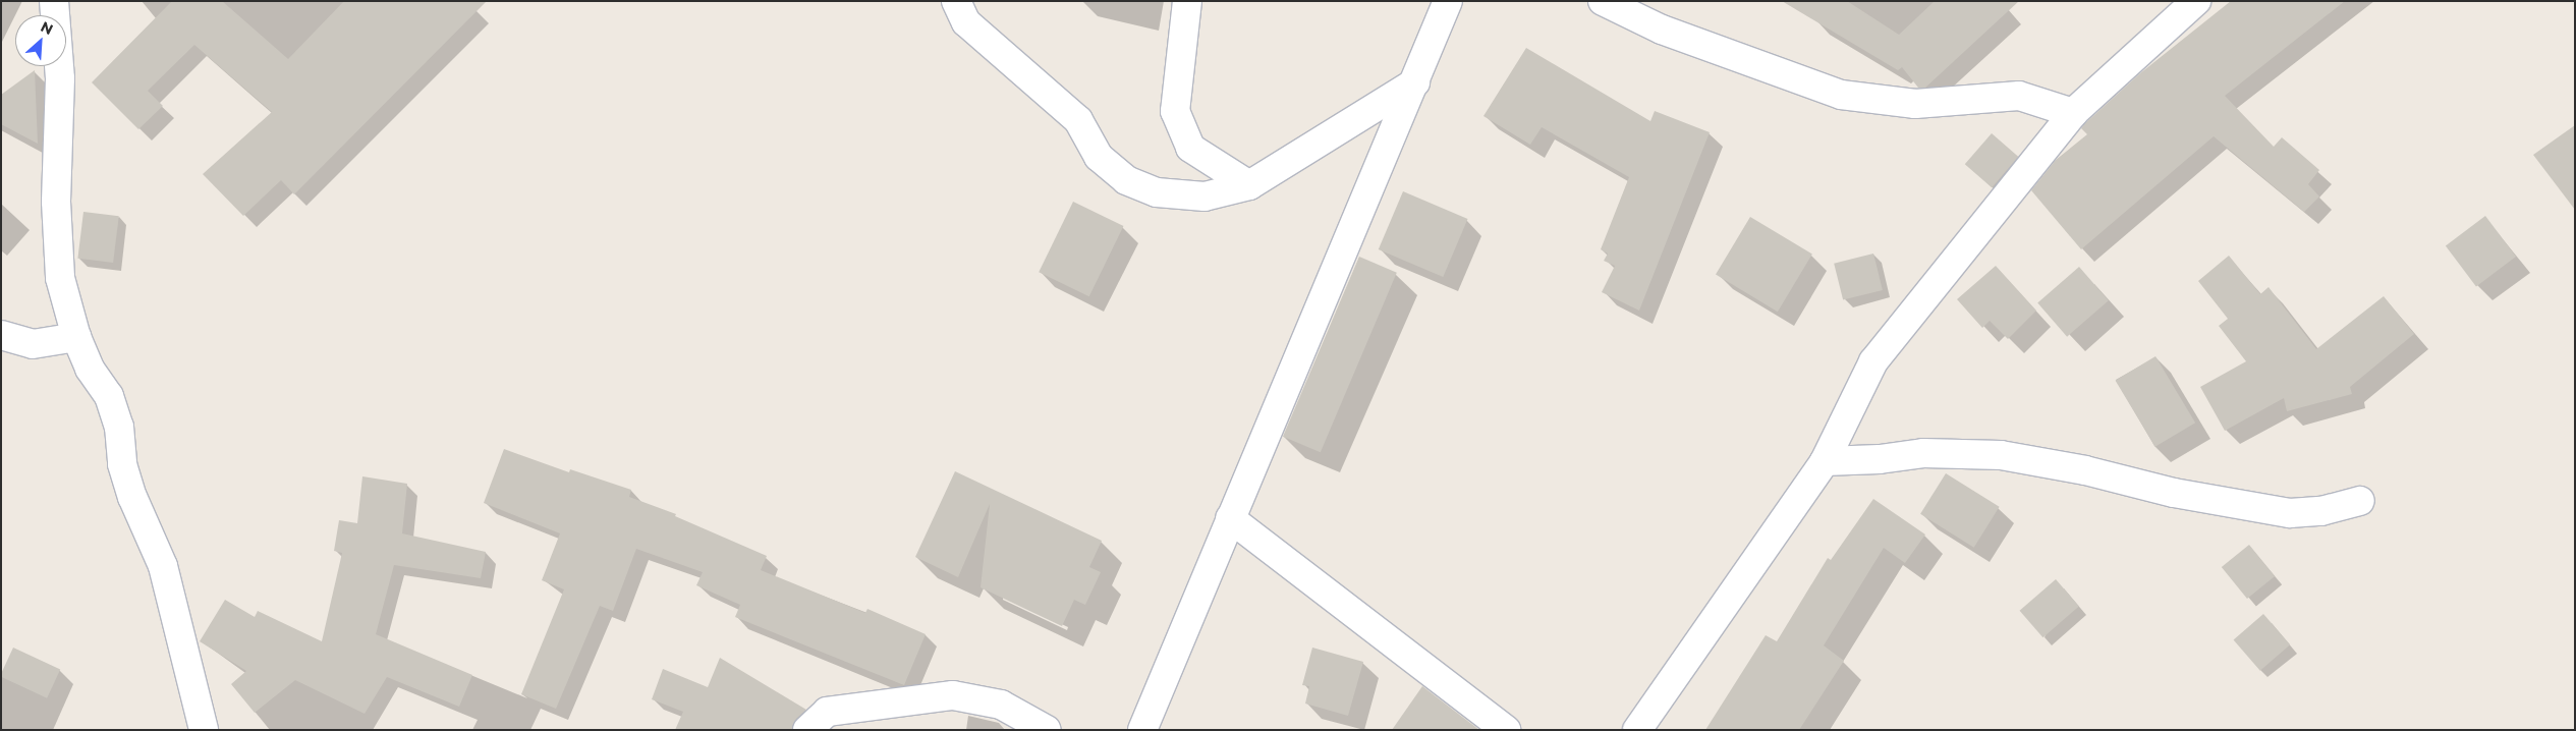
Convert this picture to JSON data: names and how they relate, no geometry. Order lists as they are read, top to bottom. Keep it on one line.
{"north":"top right"}
